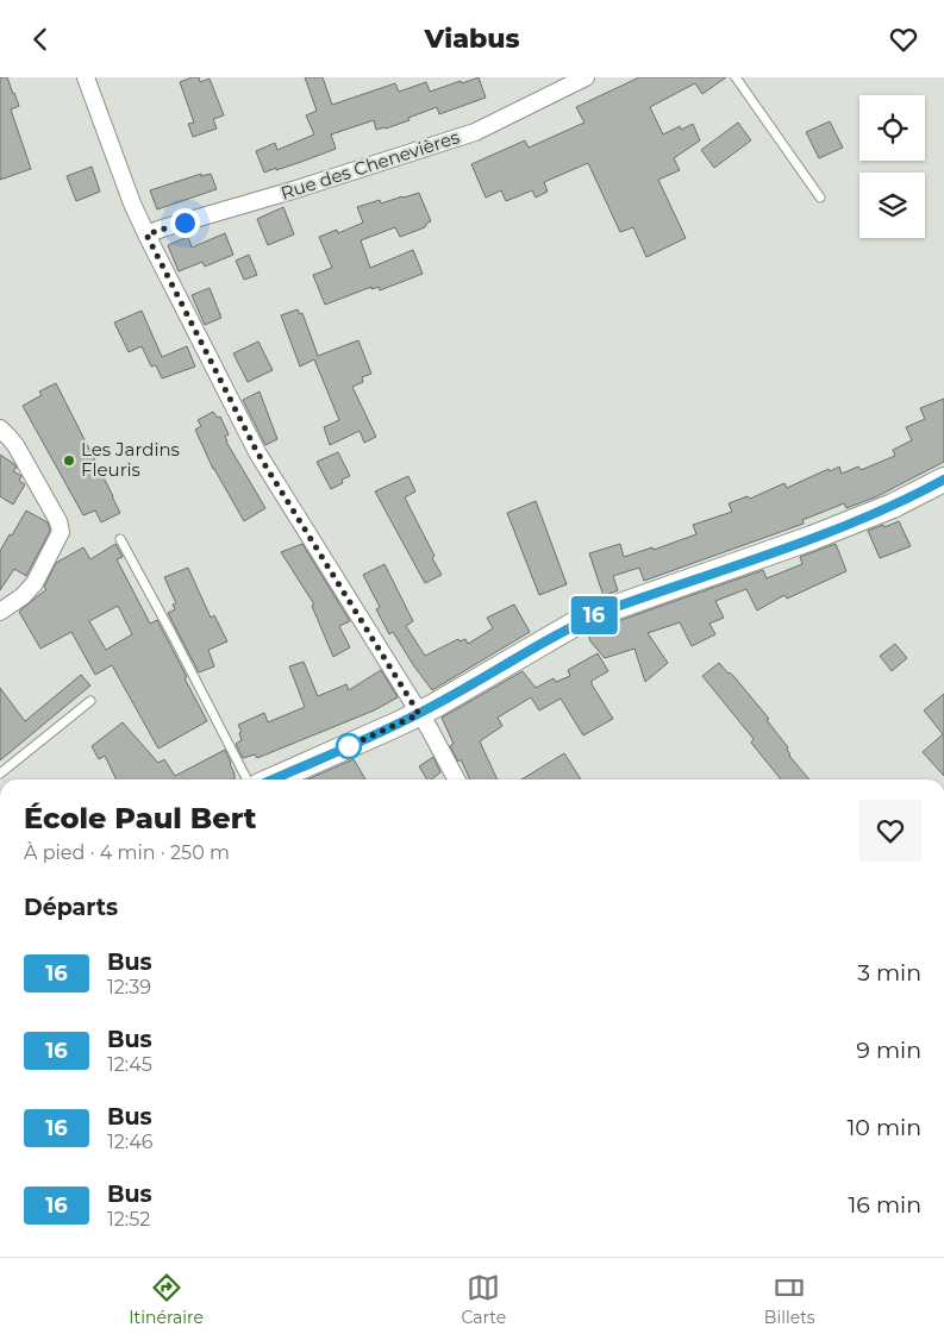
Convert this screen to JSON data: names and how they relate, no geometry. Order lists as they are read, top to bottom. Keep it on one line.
{"streets":{"street":["Rue des Chenevières"]},"places":["Les Jardins Fleuris"],"lines":["bus line 16"],"page":{"header":"Viabus","on_map":"16","heading":[["École Paul Bert","À pied · 4 min · 250 m"],"Départs"],"list":[{"mark":"16","name":"Bus","note":"12:39","value":"3 min"},{"mark":"16","name":"Bus","note":"12:45","value":"9 min"},{"mark":"16","name":"Bus","note":"12:46","value":"10 min"},{"mark":"16","name":"Bus","note":"12:52","value":"16 min"}],"tabs":["Itinéraire","Carte","Billets"]}}
